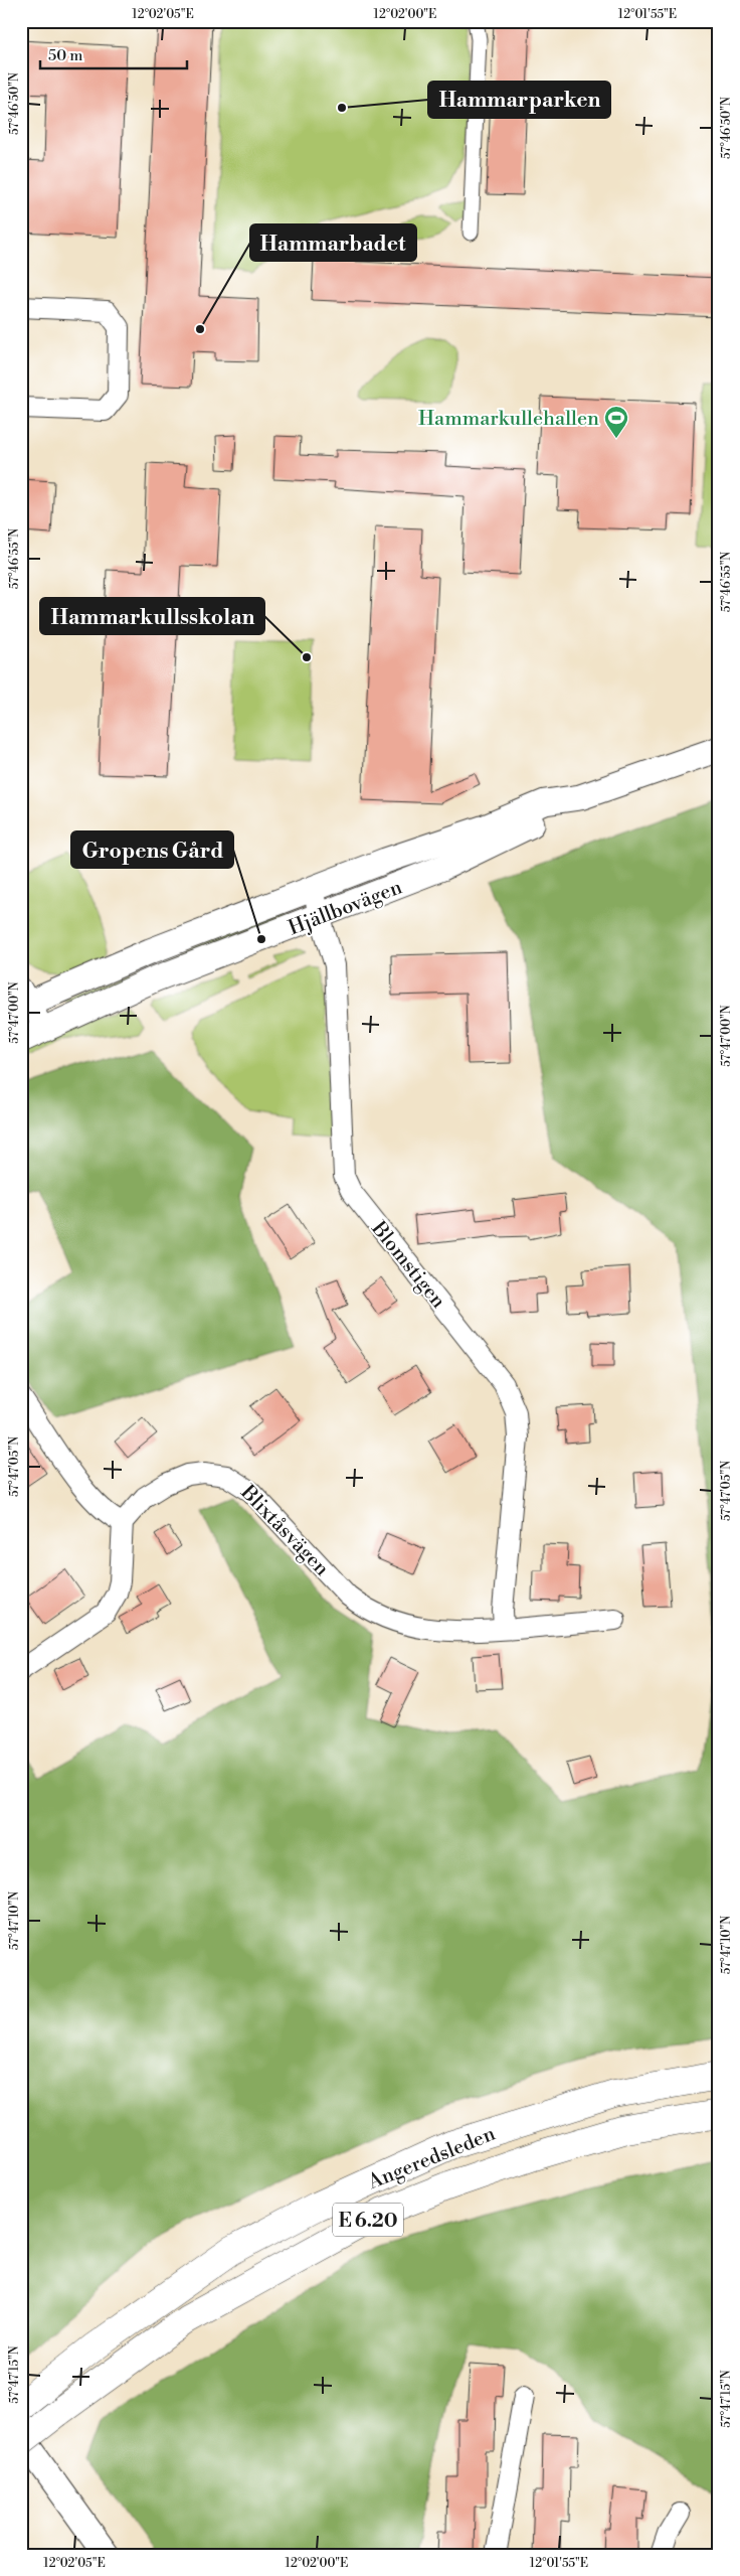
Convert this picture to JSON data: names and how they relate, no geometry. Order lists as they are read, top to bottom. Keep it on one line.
{"streets":{"highway":["Angeredsleden","E 6.20"],"street":["Hjällbovägen","Blomstigen","Blixtåsvägen"]},"crossings":[["Hjällbovägen","Blomstigen"],["Blomstigen","Blixtåsvägen"]],"places":{"other":["Hammarparken","Hammarbadet","Hammarkullsskolan","Gropens Gård"],"sports":["Hammarkullehallen"]},"scale_bar":"50 m","coordinates":["12°02'05\"E","12°02'00\"E","12°01'55\"E","57°46'50\"N","57°46'55\"N","57°47'00\"N","57°47'05\"N","57°47'10\"N","57°47'15\"N"]}
